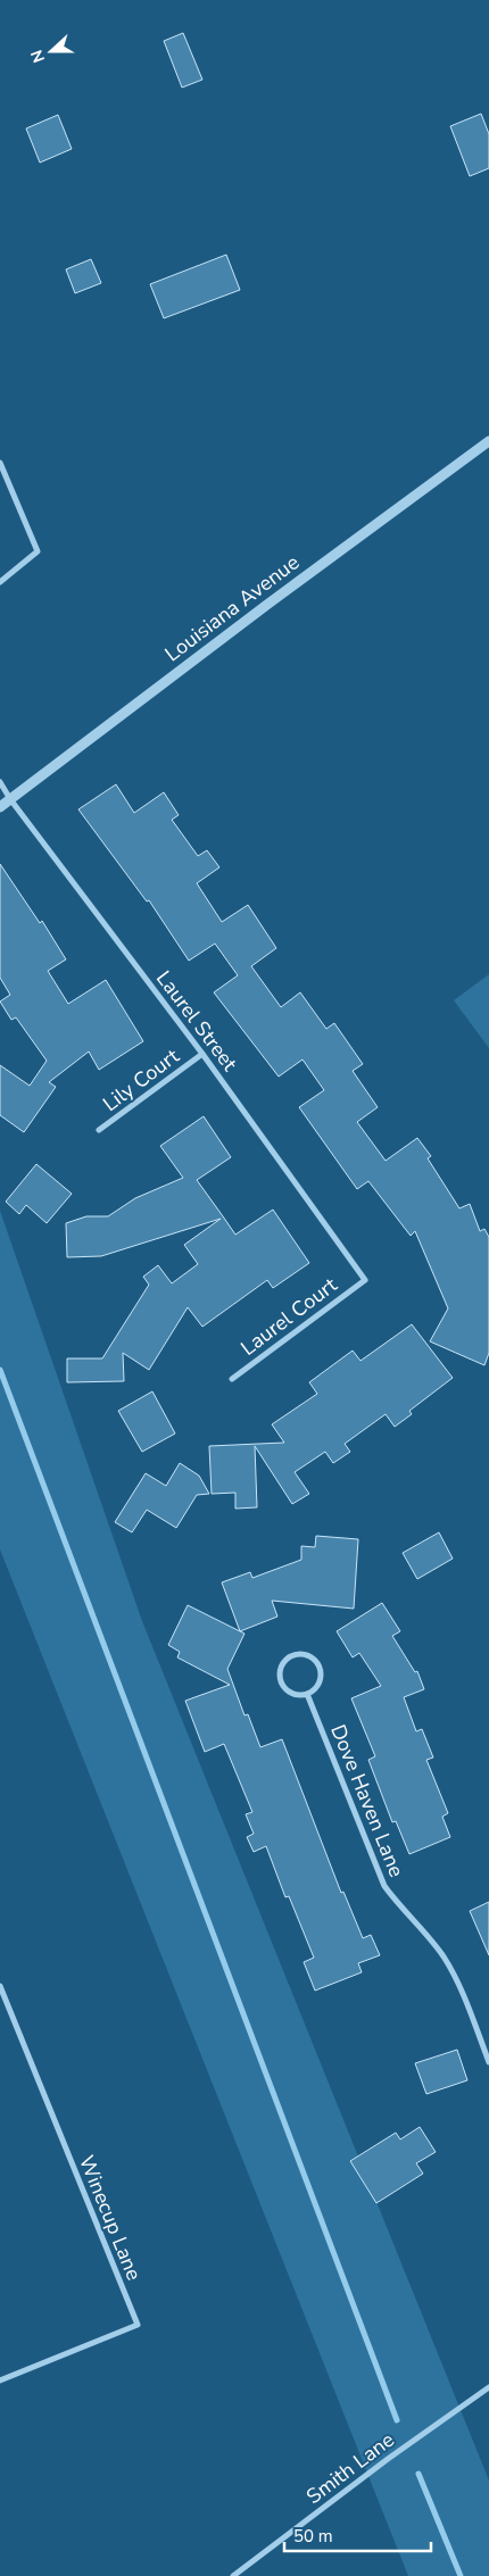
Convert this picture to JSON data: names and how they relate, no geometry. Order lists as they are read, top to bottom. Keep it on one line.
{"streets":{"street":["Louisiana Avenue","Laurel Street","Lily Court","Laurel Court","Dove Haven Lane","Winecup Lane","Smith Lane"]},"crossings":[["Louisiana Avenue","Laurel Street"],["Laurel Street","Lily Court"],["Laurel Street","Laurel Court"]],"scale_bar":"50 m","north":"left"}
